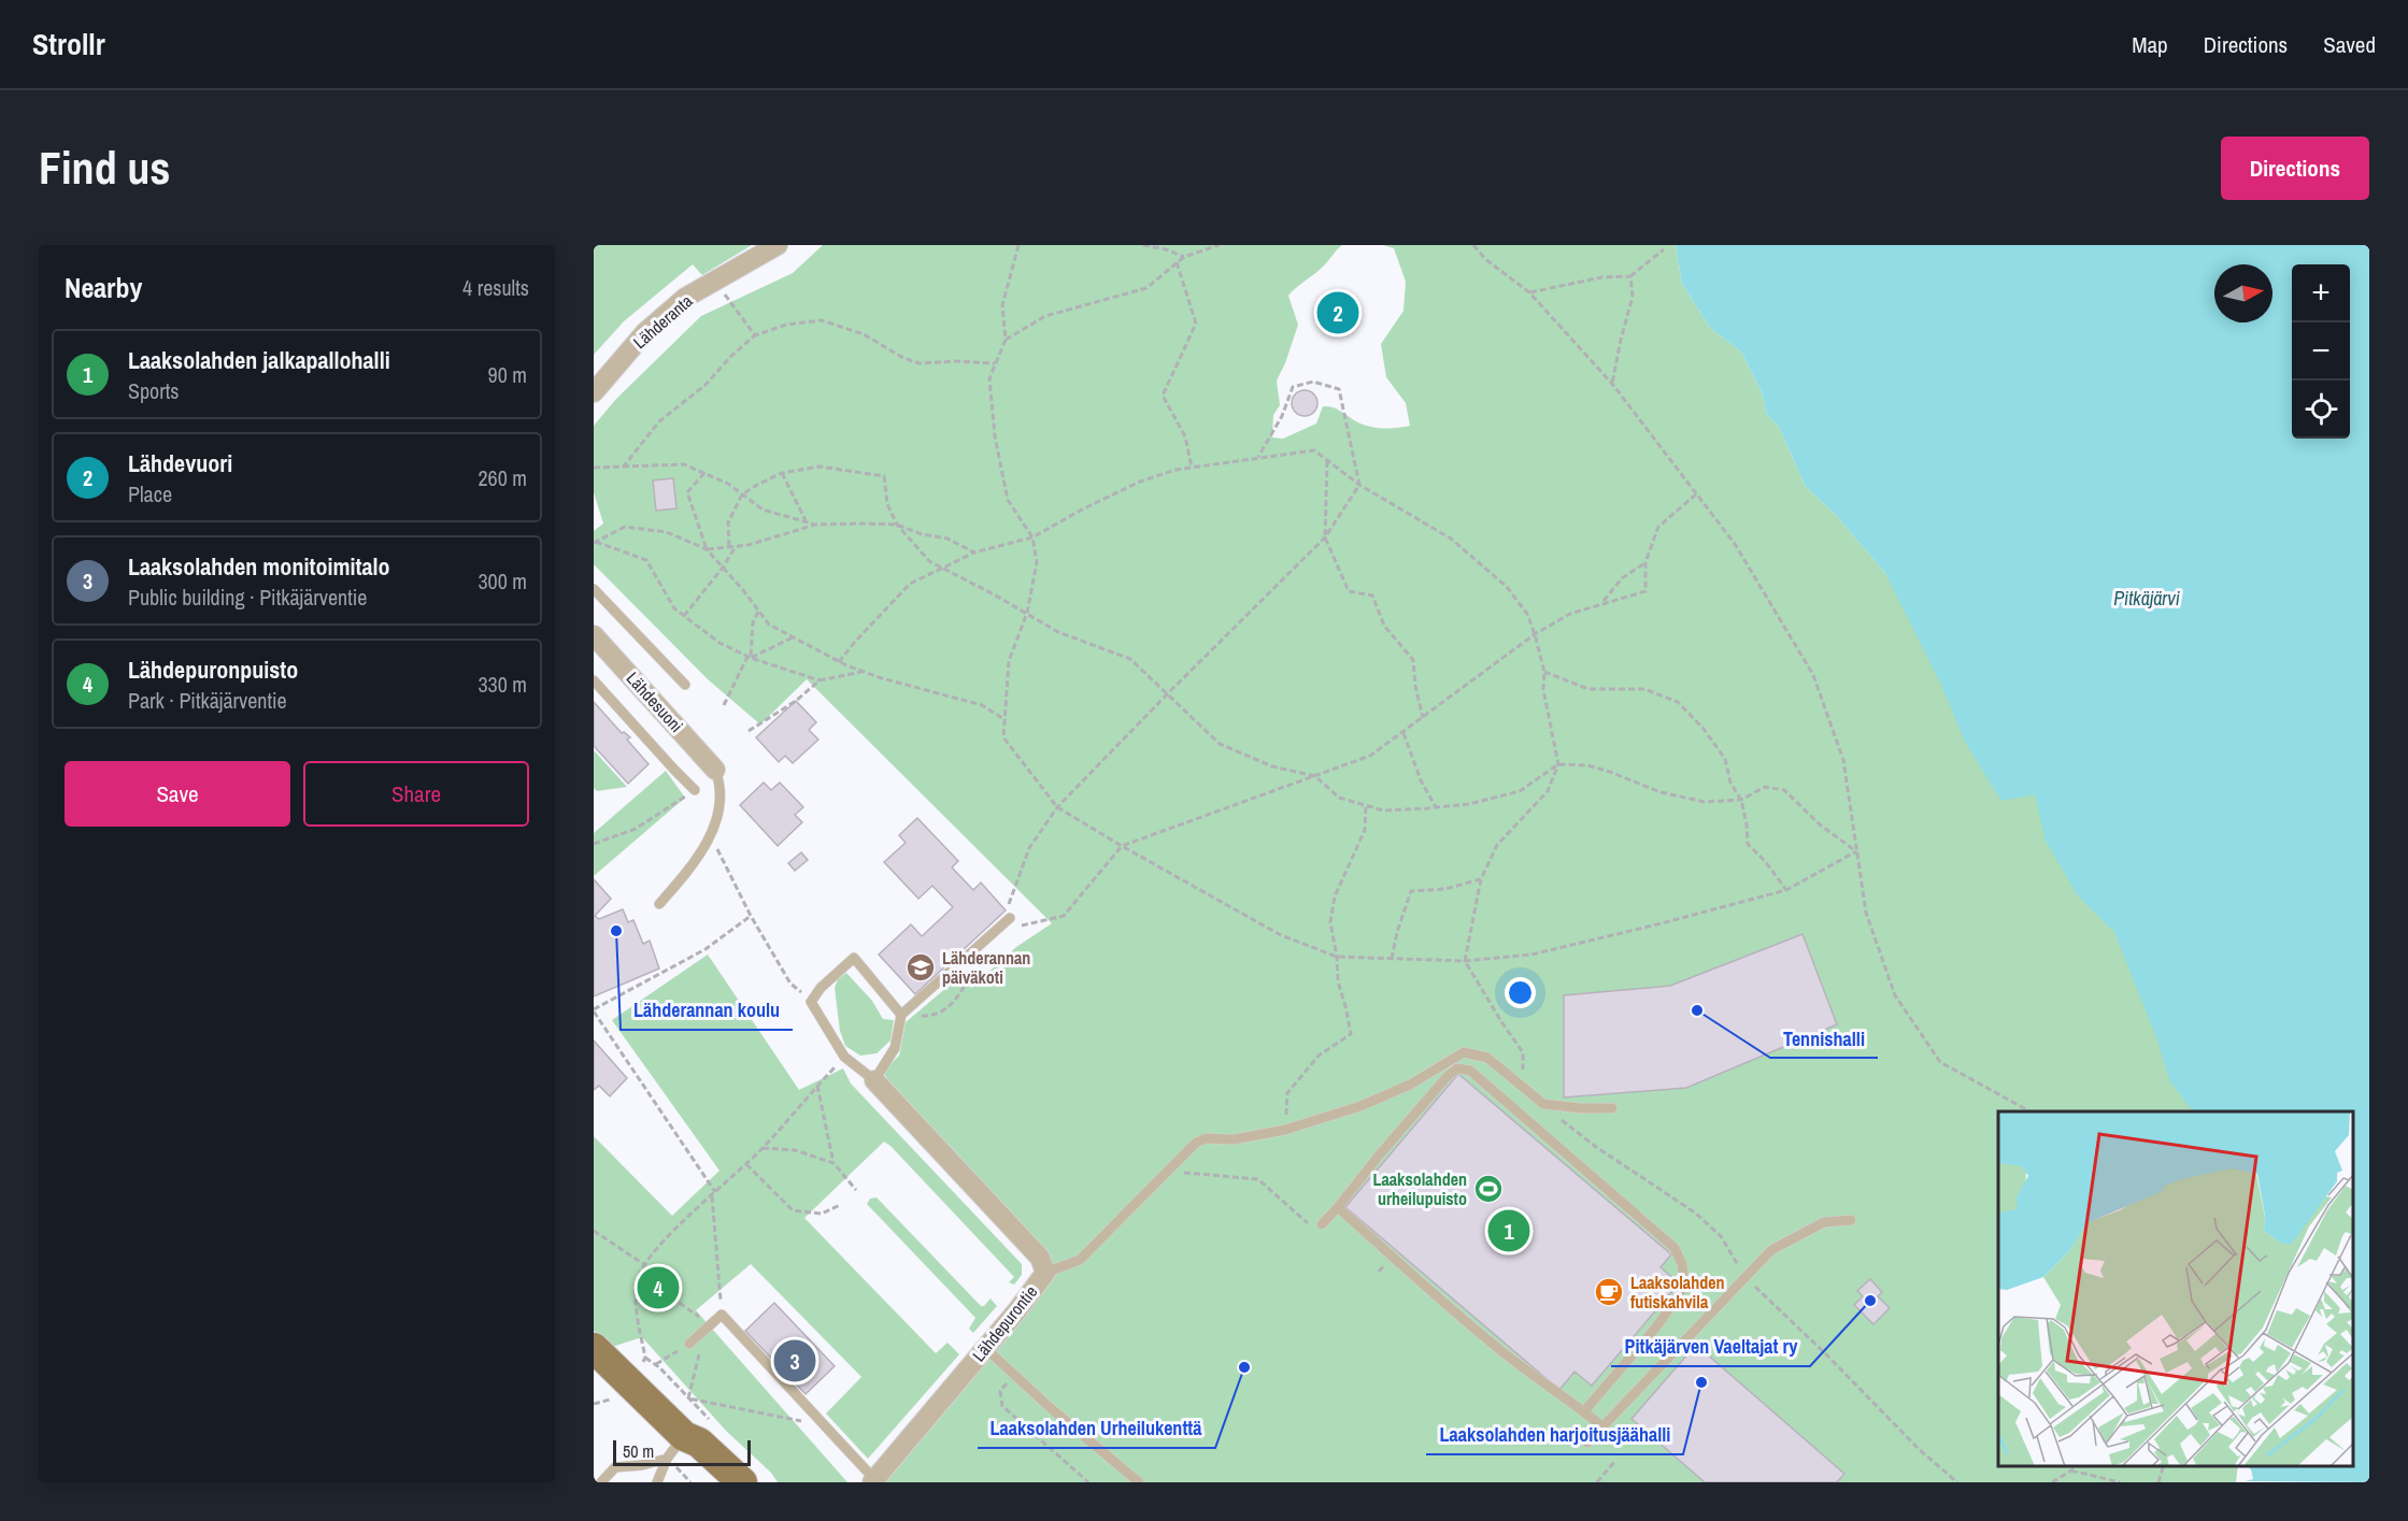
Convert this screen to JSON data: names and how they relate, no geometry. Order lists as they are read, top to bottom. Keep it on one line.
{"streets":{"street":["Lähderanta","Lähdesuoni","Lähdepurontie"]},"water":["Pitkäjärvi"],"places":{"other":["Lähderannan koulu","Tennishalli","Pitkäjärven Vaeltajat ry","Laaksolahden Urheilukenttä","Laaksolahden harjoitusjäähalli"],"school or university":["Lähderannan päiväkoti"],"sports":["Laaksolahden urheilupuisto"],"cafe":["Laaksolahden futiskahvila"]},"scale_bar":"50 m","north":"right","page":{"header":"Strollr","nav":["Map","Directions","Saved"],"buttons":["Directions",["Save","Share"]],"title":"Find us","heading":["Nearby","4 results"],"map_buttons":["+","−"],"pins":["2","1","4","3"],"list":[{"mark":"1","name":"Laaksolahden jalkapallohalli","note":"Sports","value":"90 m"},{"mark":"2","name":"Lähdevuori","note":"Place","value":"260 m"},{"mark":"3","name":"Laaksolahden monitoimitalo","note":"Public building · Pitkäjärventie","value":"300 m"},{"mark":"4","name":"Lähdepuronpuisto","note":"Park · Pitkäjärventie","value":"330 m"}],"scale":"50 m"}}
